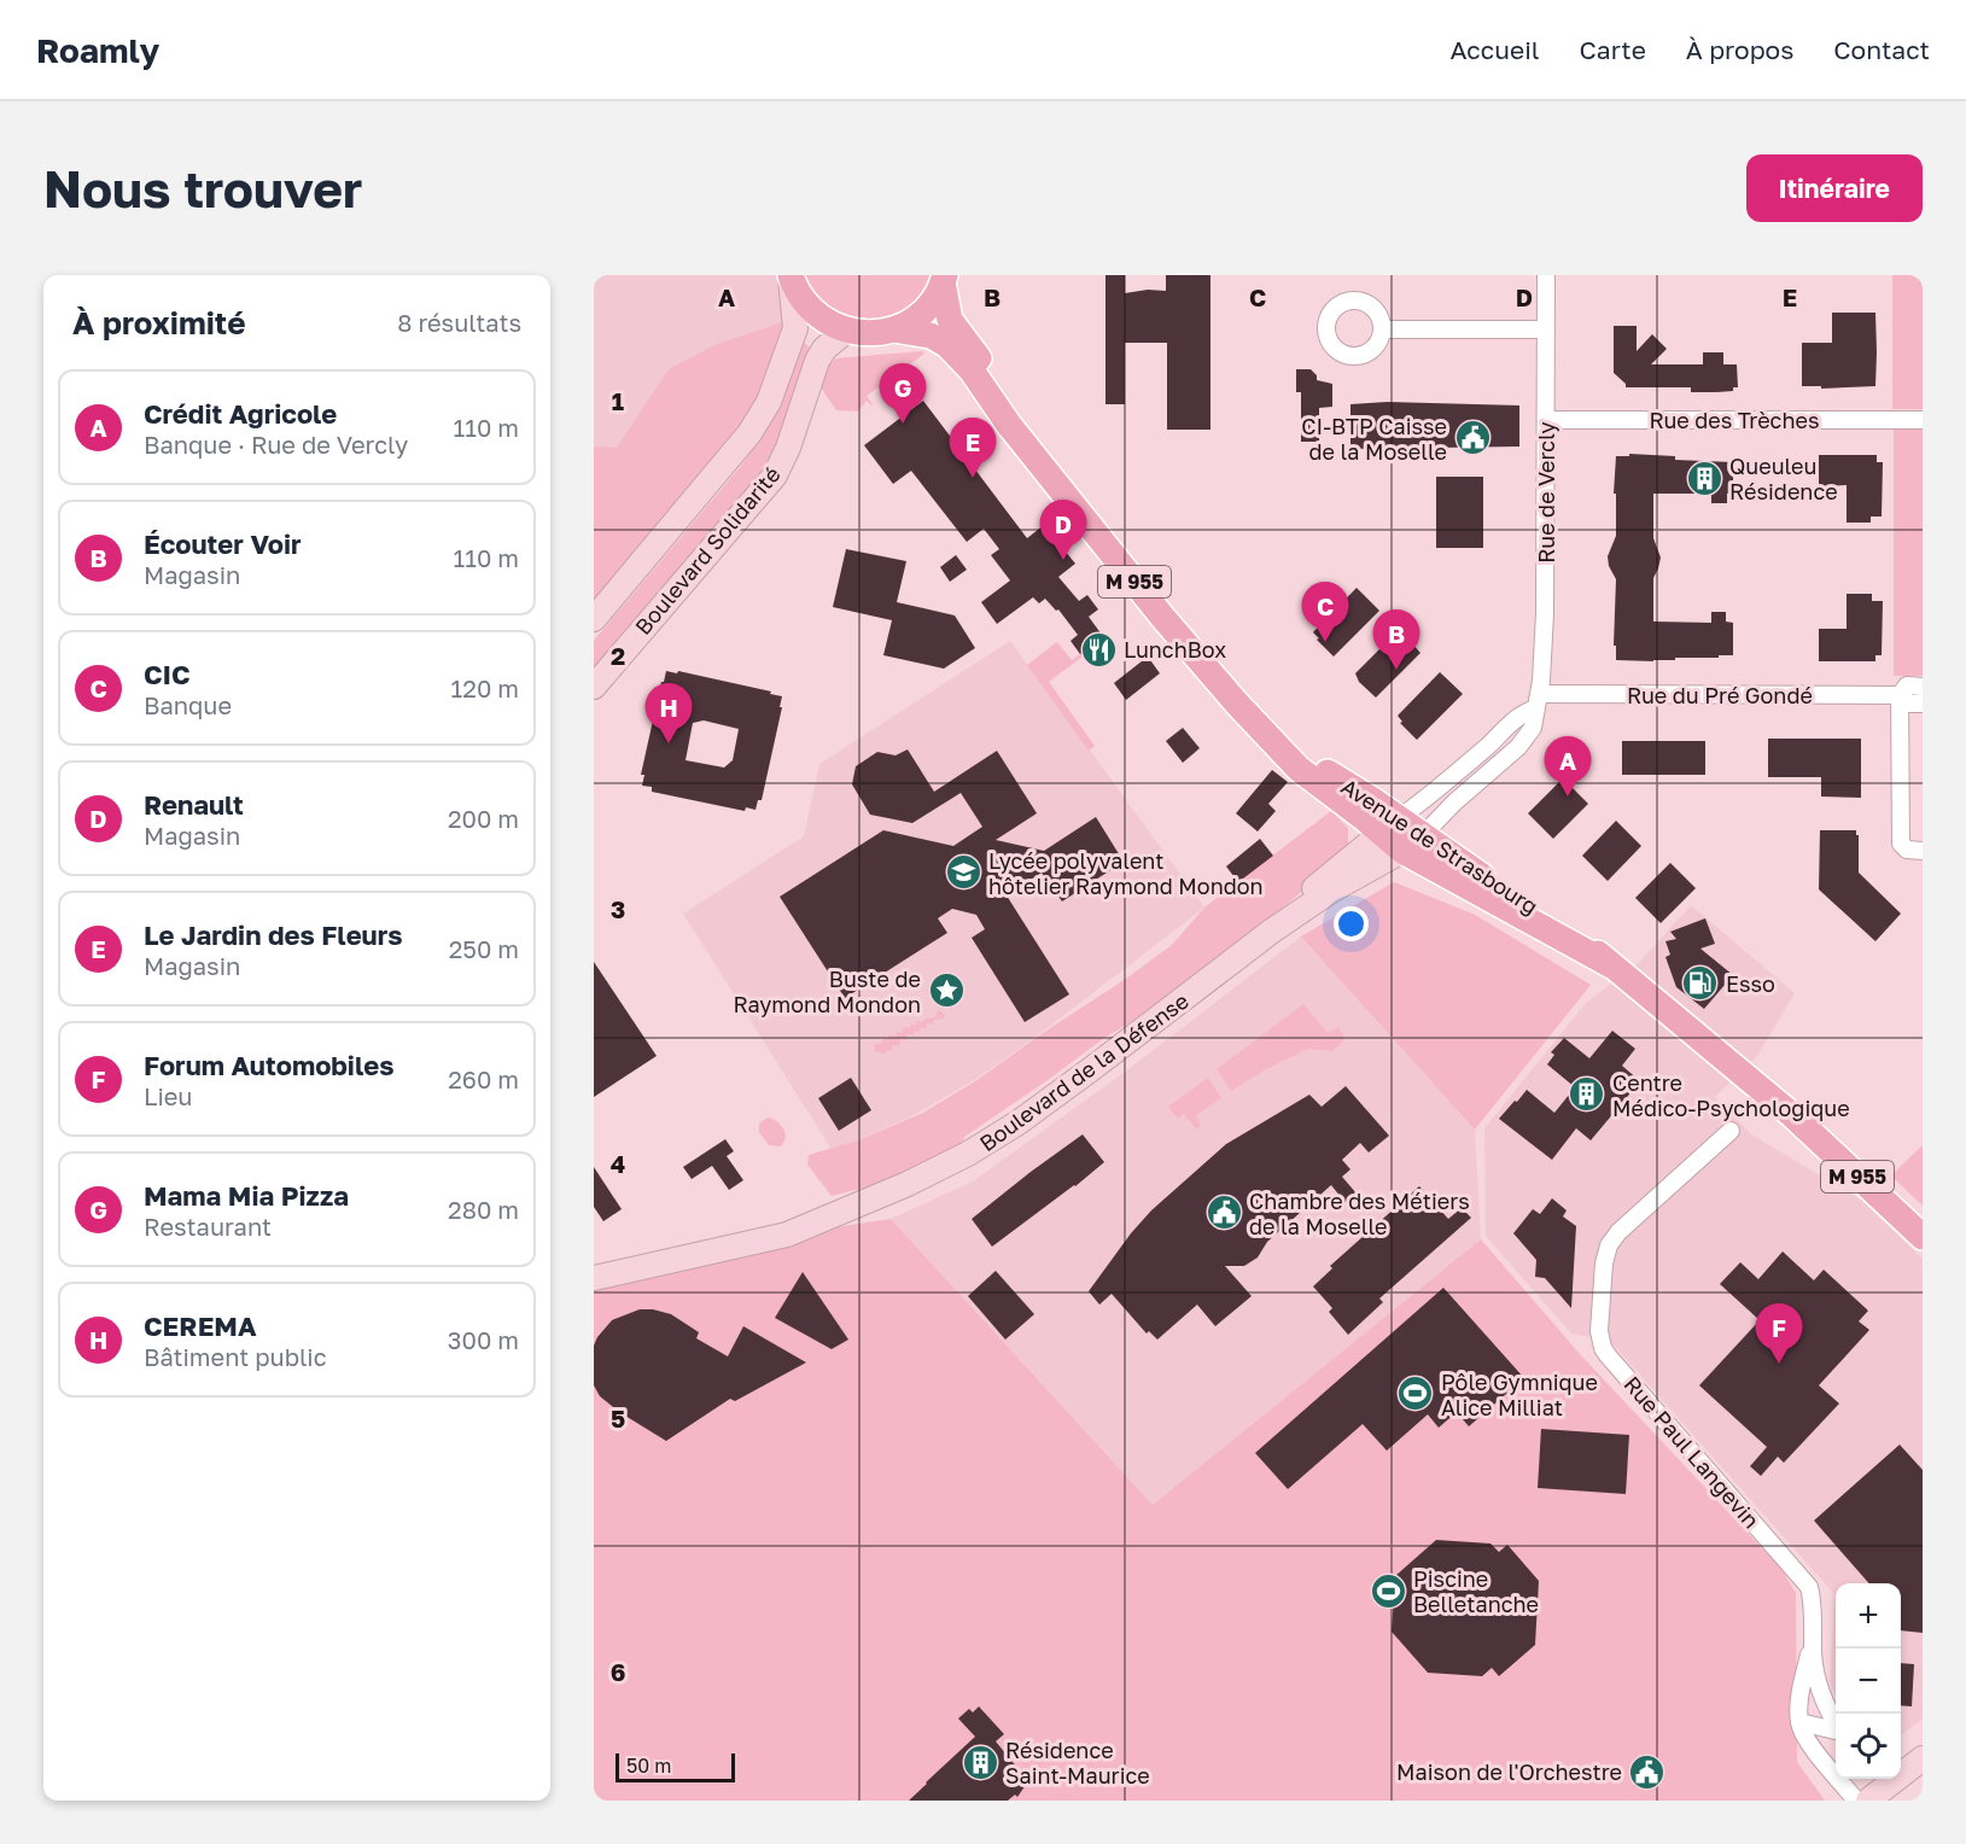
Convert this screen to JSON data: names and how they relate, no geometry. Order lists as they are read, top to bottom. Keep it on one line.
{"streets":{"main road":["M 955","Avenue de Strasbourg"],"street":["Rue des Trèches","Rue de Vercly","Boulevard Solidarité","Rue du Pré Gondé","Boulevard de la Défense","Rue Paul Langevin"]},"crossings":[["Rue des Trèches","Rue de Vercly"],["Rue de Vercly","Rue du Pré Gondé"],["Rue de Vercly","Avenue de Strasbourg"],["Rue de Vercly","Boulevard de la Défense"],["Boulevard Solidarité","Avenue de Strasbourg"],["Avenue de Strasbourg","Boulevard de la Défense"]],"places":{"public building":["CI-BTP Caisse de la Moselle","Chambre des Métiers de la Moselle","Maison de l'Orchestre"],"building":["Queuleu Résidence","Centre Médico-Psychologique","Résidence Saint-Maurice"],"restaurant":["LunchBox"],"school or university":["Lycée polyvalent hôtelier Raymond Mondon"],"fuel station":["Esso"],"place":["Buste de Raymond Mondon"],"sports":["Pôle Gymnique Alice Milliat","Piscine Belletanche"]},"scale_bar":"50 m","page":{"header":"Roamly","nav":["Accueil","Carte","À propos","Contact"],"buttons":"Itinéraire","title":"Nous trouver","heading":["À proximité","8 résultats"],"pins":["G","E","D","C","B","H","A","F"],"list":[{"mark":"A","name":"Crédit Agricole","note":"Banque · Rue de Vercly","value":"110 m"},{"mark":"B","name":"Écouter Voir","note":"Magasin","value":"110 m"},{"mark":"C","name":"CIC","note":"Banque","value":"120 m"},{"mark":"D","name":"Renault","note":"Magasin","value":"200 m"},{"mark":"E","name":"Le Jardin des Fleurs","note":"Magasin","value":"250 m"},{"mark":"F","name":"Forum Automobiles","note":"Lieu","value":"260 m"},{"mark":"G","name":"Mama Mia Pizza","note":"Restaurant","value":"280 m"},{"mark":"H","name":"CEREMA","note":"Bâtiment public","value":"300 m"}],"map_buttons":["+","−"],"scale":"50 m"},"grid":{"columns":["A","B","C","D","E"],"rows":["1","2","3","4","5","6"]}}
